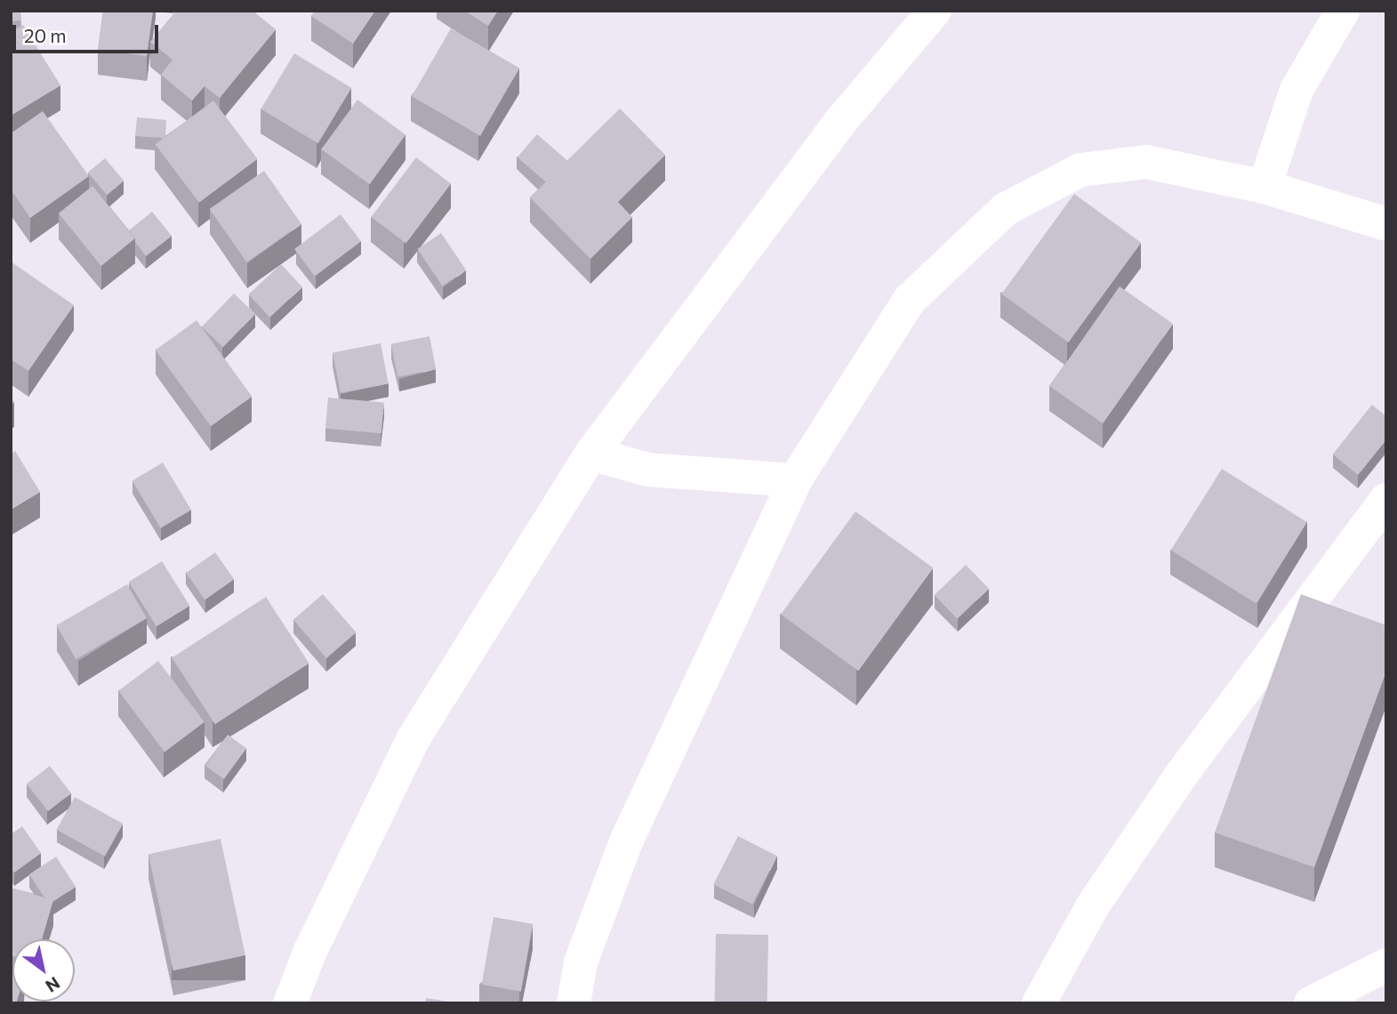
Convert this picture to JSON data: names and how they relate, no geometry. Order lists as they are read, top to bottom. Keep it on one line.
{"scale_bar":"20 m","north":"bottom right"}
